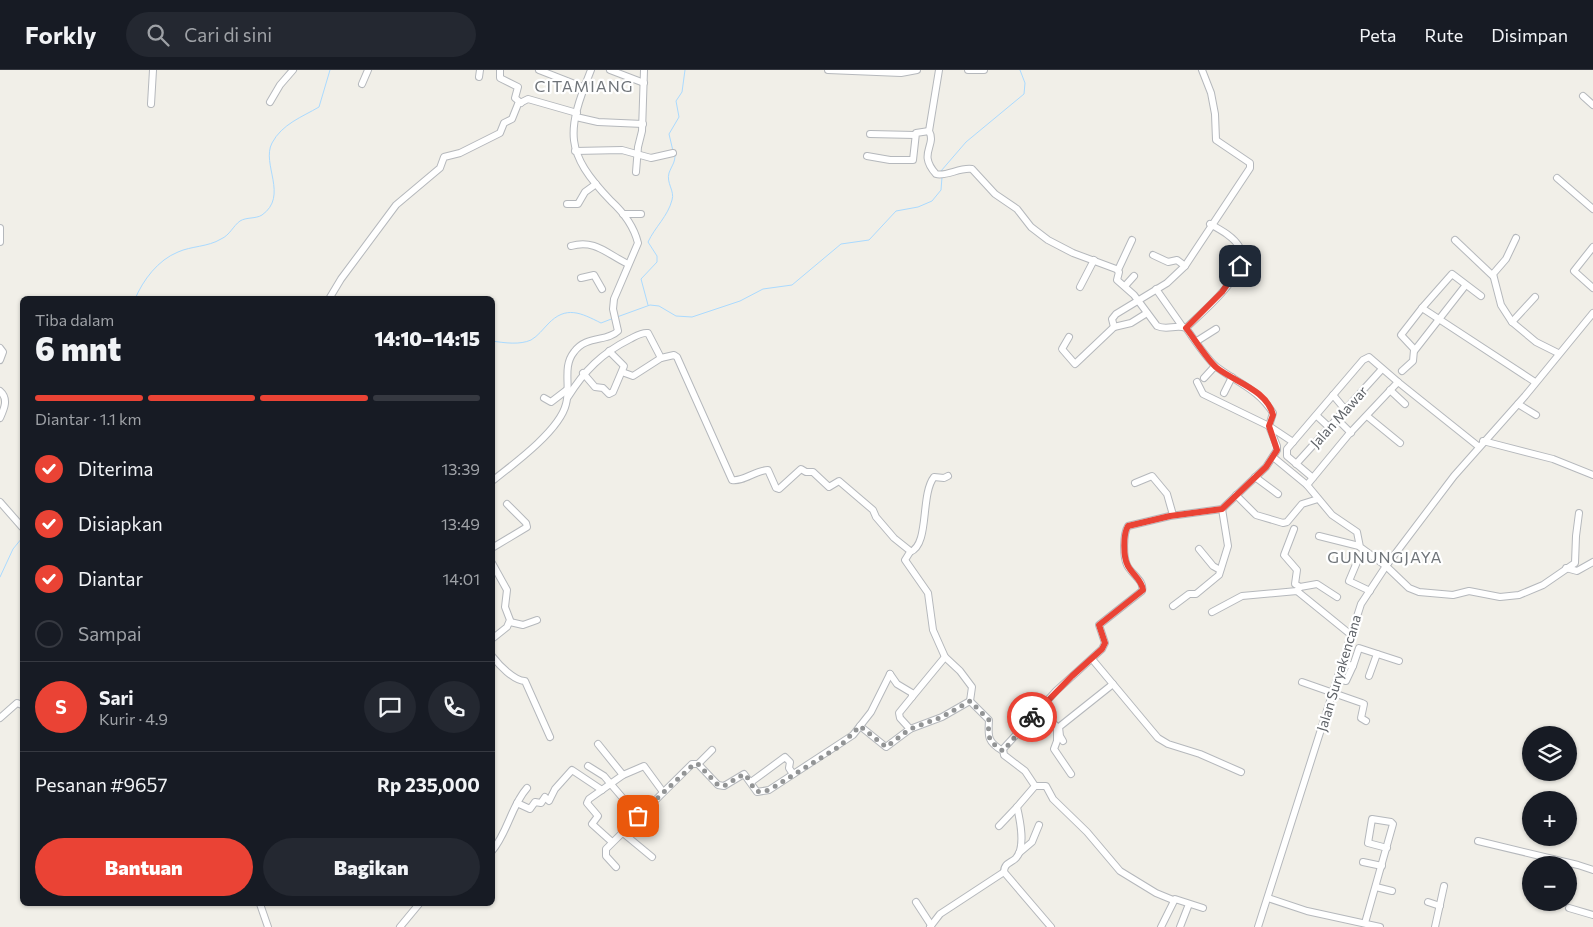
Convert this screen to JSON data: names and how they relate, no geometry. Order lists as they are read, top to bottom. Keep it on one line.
{"streets":{"street":["Jalan Mawar","Jalan Suryakencana"]},"districts":["CITAMIANG","GUNUNGJAYA"],"page":{"header":"Forkly","search":"Cari di sini","nav":["Peta","Rute","Disimpan"],"heading":["6 mnt","Tiba dalam","14:10–14:15"],"panel":["Sari","Kurir · 4.9","Pesanan #9657","Rp 235,000"],"bar":"Diantar · 1.1 km","list":[["Diterima","13:39"],["Disiapkan","13:49"],["Diantar","14:01"],"Sampai"],"round":"S","map_buttons":["+","−"],"buttons":["Bantuan","Bagikan"]}}
